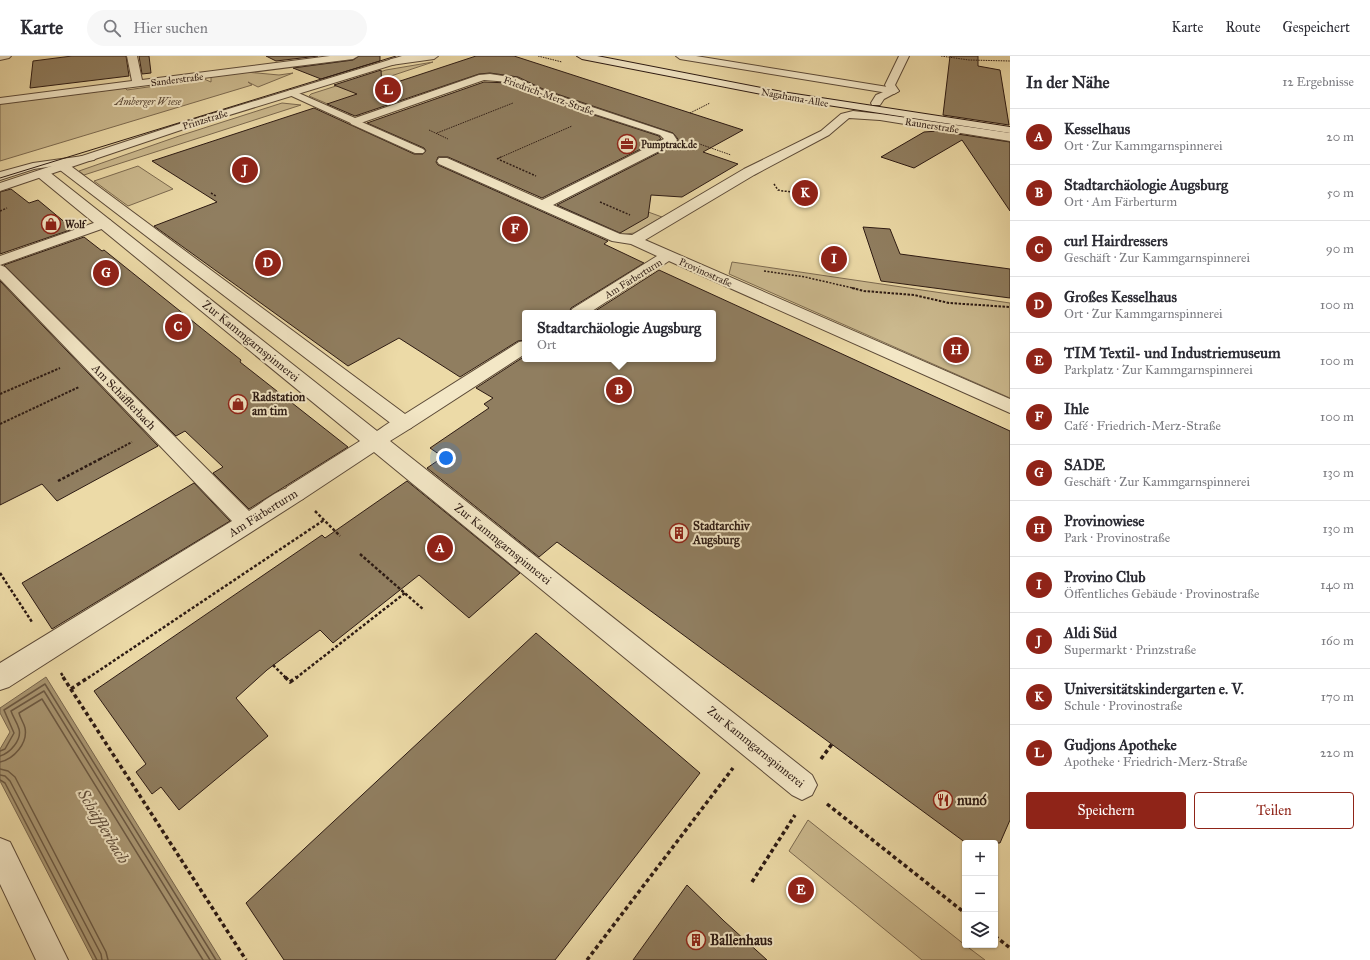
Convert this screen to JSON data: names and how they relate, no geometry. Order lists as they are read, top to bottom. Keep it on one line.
{"streets":{"street":["Sanderstraße","Friedrich-Merz-Straße","Nagahama-Allee","Prinzstraße","Raunerstraße","Provinostraße","Am Färberturm","Zur Kammgarnspinnerei","Am Schäfflerbach"]},"crossings":[["Prinzstraße","Zur Kammgarnspinnerei"],["Provinostraße","Am Färberturm"],["Am Färberturm","Zur Kammgarnspinnerei"],["Am Färberturm","Am Schäfflerbach"]],"water":["Schäfflerbach"],"parks":["Amberger Wiese"],"places":{"office":["Pumptrack.de"],"shop":["Wolf","Radstation am tim"],"building":["Stadtarchiv Augsburg","Ballenhaus"],"restaurant":["nunó"]},"page":{"header":"Karte","search":"Hier suchen","nav":["Karte","Route","Gespeichert"],"heading":["In der Nähe","12 Ergebnisse"],"pins":["L","J","K","F","I","D","G","C","H","B","A","E"],"list":[{"mark":"A","name":"Kesselhaus","note":"Ort · Zur Kammgarnspinnerei","value":"20 m"},{"mark":"B","name":"Stadtarchäologie Augsburg","note":"Ort · Am Färberturm","value":"50 m"},{"mark":"C","name":"curl Hairdressers","note":"Geschäft · Zur Kammgarnspinnerei","value":"90 m"},{"mark":"D","name":"Großes Kesselhaus","note":"Ort · Zur Kammgarnspinnerei","value":"100 m"},{"mark":"E","name":"TIM Textil- und Industriemuseum","note":"Parkplatz · Zur Kammgarnspinnerei","value":"100 m"},{"mark":"F","name":"Ihle","note":"Café · Friedrich-Merz-Straße","value":"100 m"},{"mark":"G","name":"SADE","note":"Geschäft · Zur Kammgarnspinnerei","value":"130 m"},{"mark":"H","name":"Provinowiese","note":"Park · Provinostraße","value":"130 m"},{"mark":"I","name":"Provino Club","note":"Öffentliches Gebäude · Provinostraße","value":"140 m"},{"mark":"J","name":"Aldi Süd","note":"Supermarkt · Prinzstraße","value":"160 m"},{"mark":"K","name":"Universitätskindergarten e. V.","note":"Schule · Provinostraße","value":"170 m"},{"mark":"L","name":"Gudjons Apotheke","note":"Apotheke · Friedrich-Merz-Straße","value":"220 m"}],"popup":["Stadtarchäologie Augsburg","Ort"],"buttons":["Speichern","Teilen"],"map_buttons":["+","−"]}}
